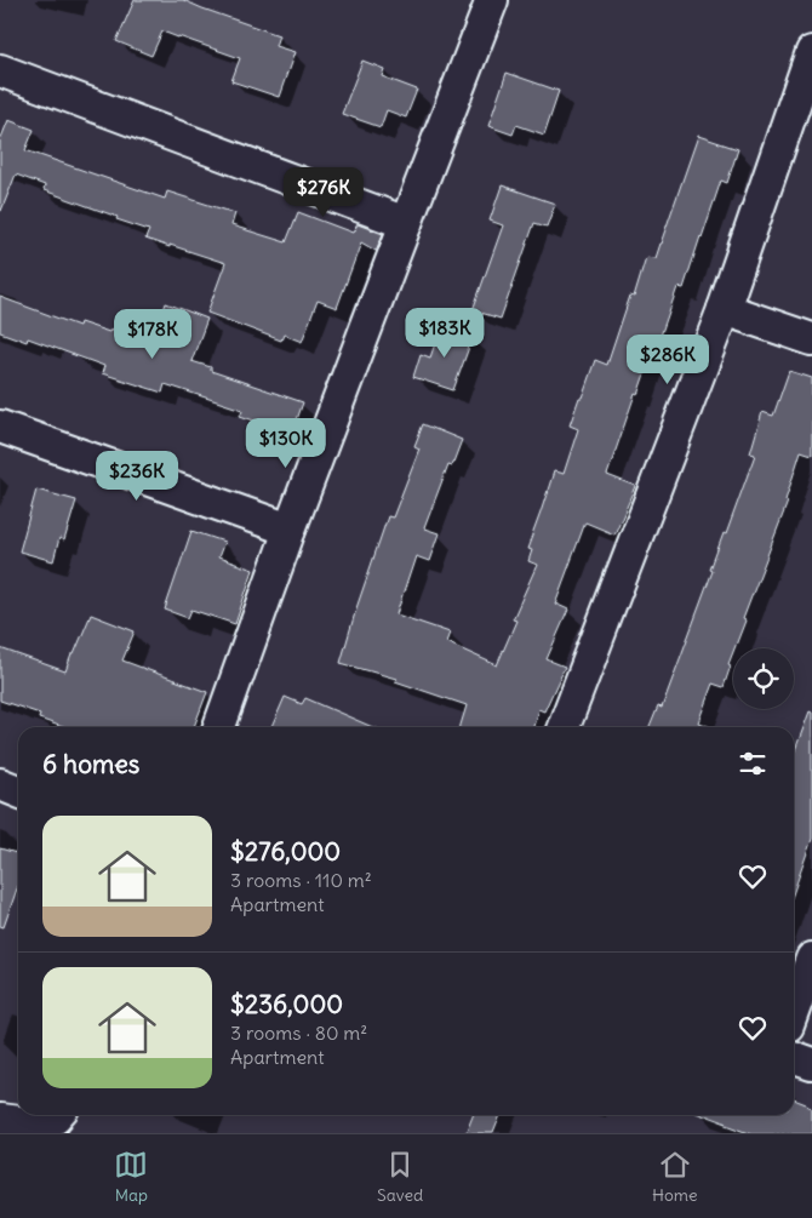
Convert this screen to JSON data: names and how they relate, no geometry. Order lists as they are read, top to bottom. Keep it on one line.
{"page":{"price":["$276K","$183K","$178K","$286K","$130K","$236K"],"heading":"6 homes","list":[{"name":"$276,000","note":"3 rooms · 110 m² · Apartment"},{"name":"$236,000","note":"3 rooms · 80 m² · Apartment"}],"tabs":["Map","Saved","Home"]}}
